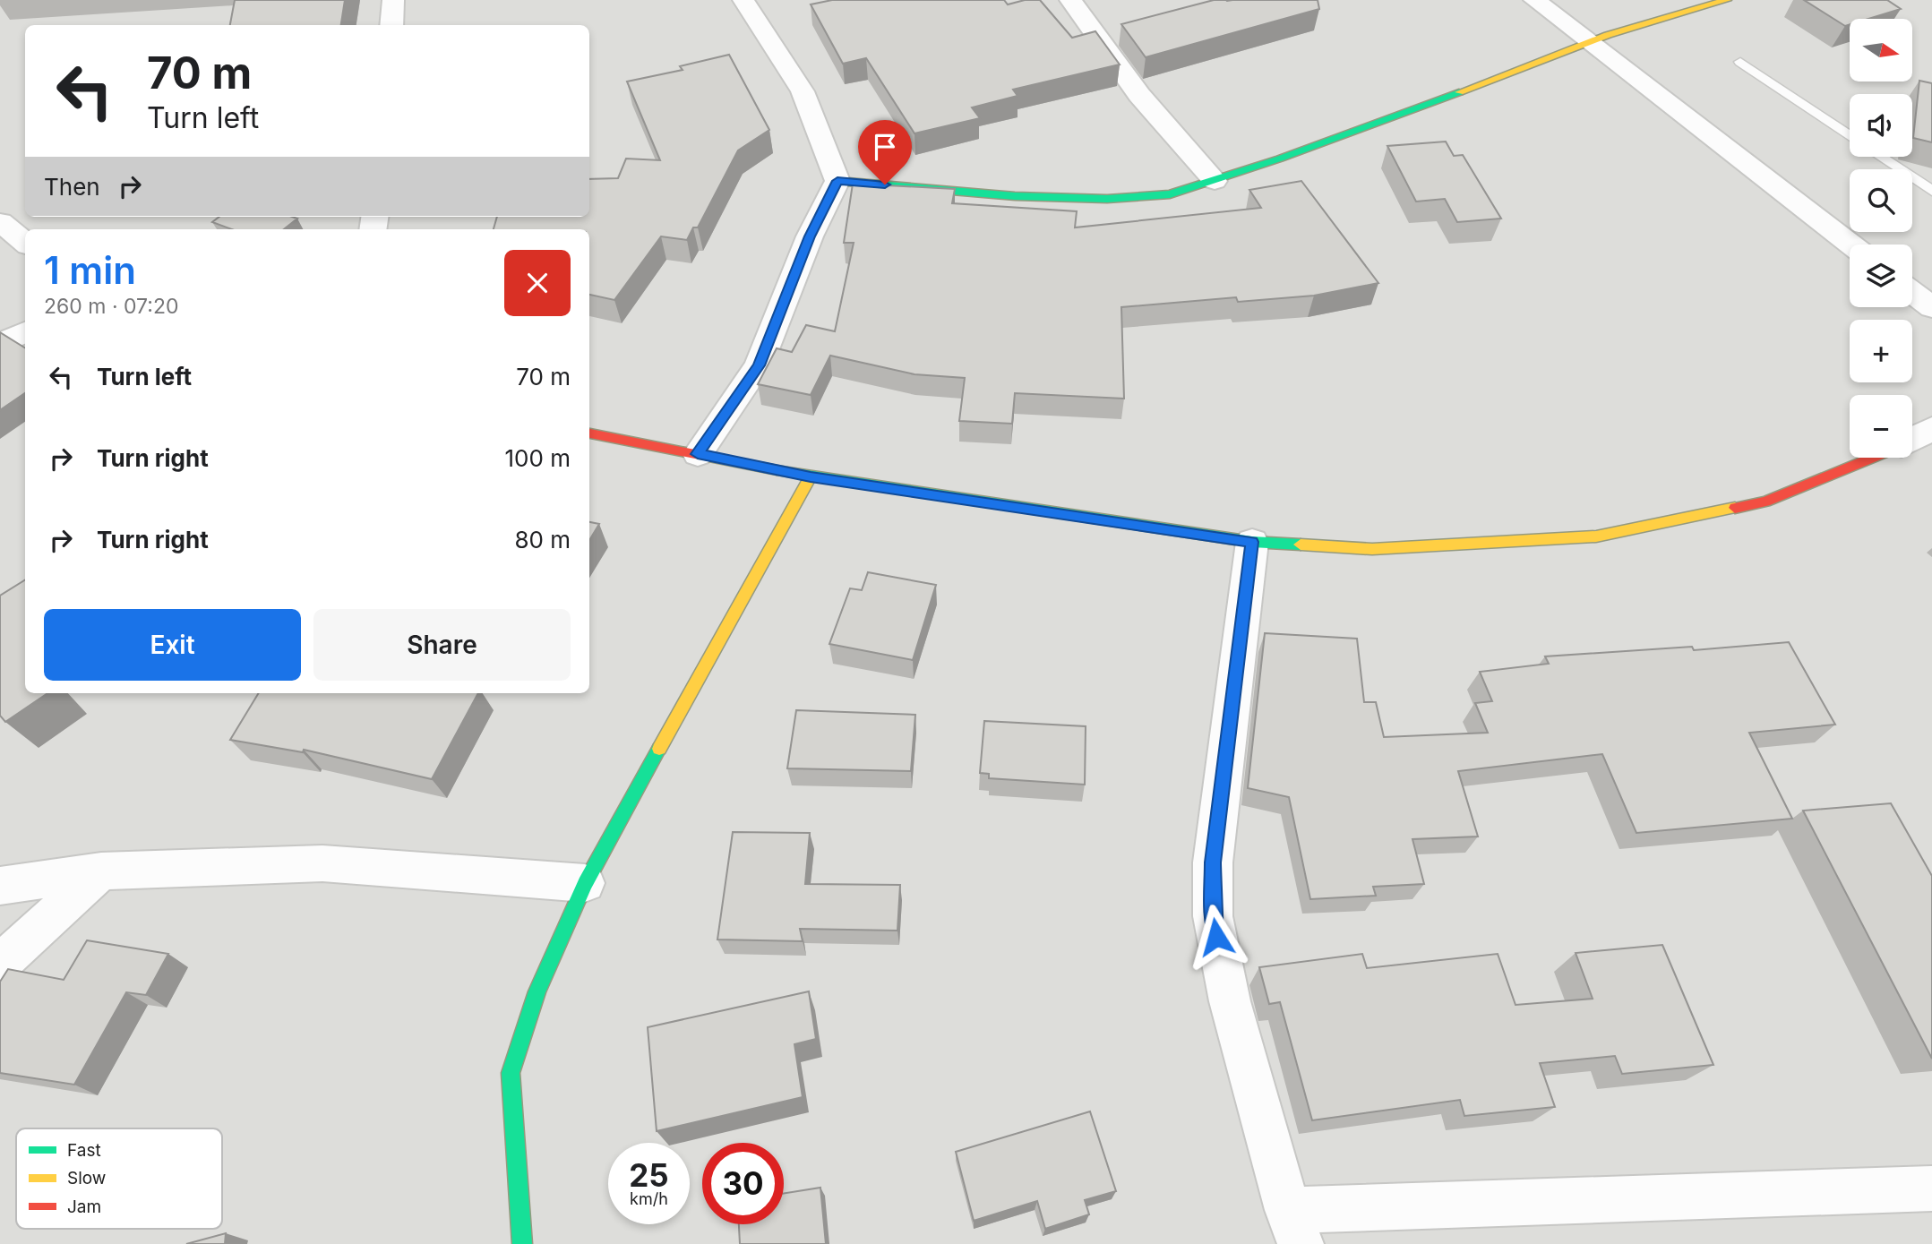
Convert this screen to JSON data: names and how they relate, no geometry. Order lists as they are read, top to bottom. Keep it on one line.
{"legend":["Fast","Slow","Jam"],"north":"right","page":{"map_buttons":["+","−"],"turn":["70 m","Turn left"],"then":"Then","heading":["1 min","260 m · 07:20"],"list":[{"name":"Turn left","value":"70 m"},{"name":"Turn right","value":"100 m"},{"name":"Turn right","value":"80 m"}],"buttons":["Exit","Share"],"speed":"25 km/h","limit":"30"}}
